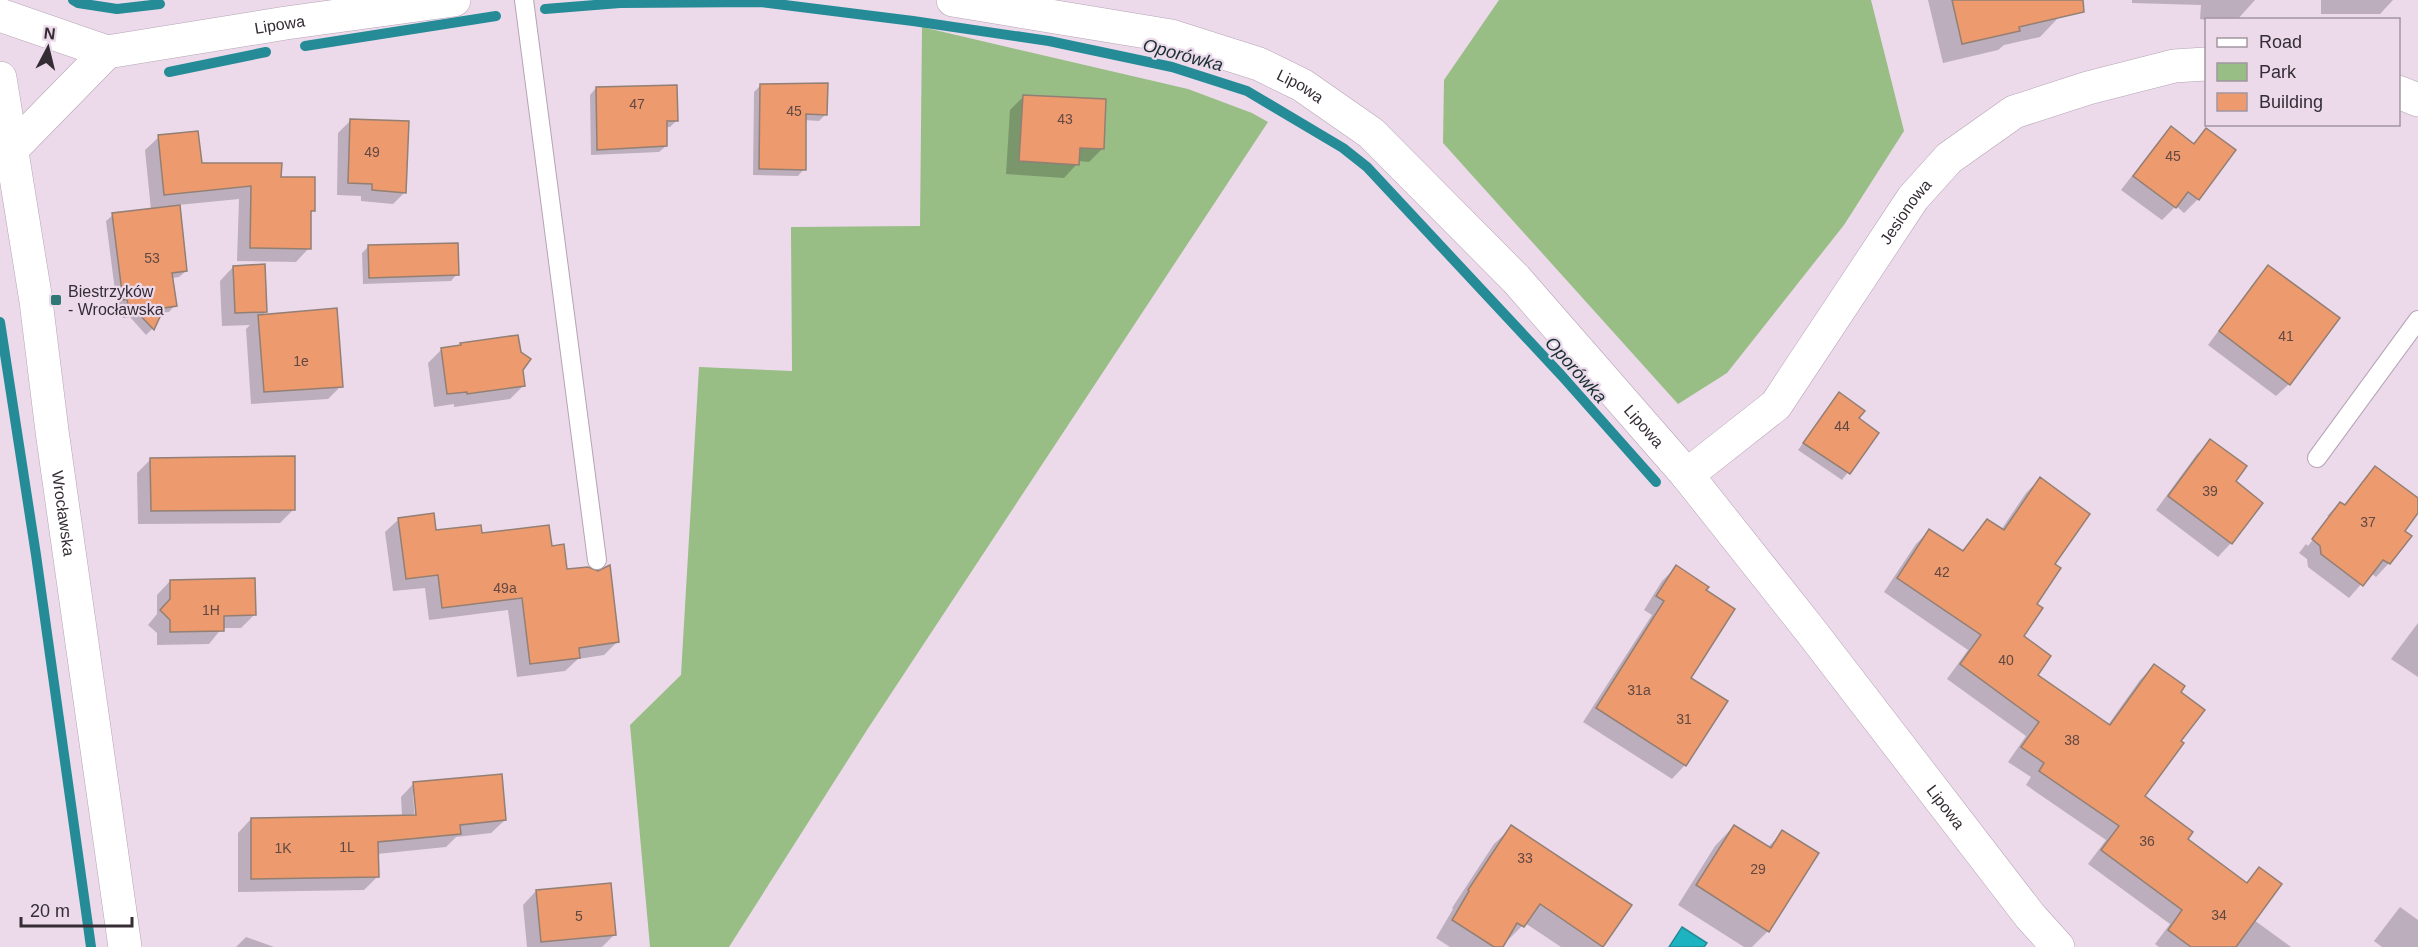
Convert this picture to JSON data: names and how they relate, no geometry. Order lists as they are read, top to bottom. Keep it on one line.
{"streets":{"street":["Lipowa","Jesionowa","Wrocławska"]},"crossings":[["Lipowa","Jesionowa"]],"water":["Oporówka"],"places":{"transit":["Biestrzyków - Wrocławska"]},"house_numbers":["47","45","43","49","45","53","41","1e","44","39","37","42","49a","1H","40","31a","31","38","36","1L","1K","33","29","34","5"],"legend":["Road","Park","Building"],"scale_bar":"20 m","north":"top"}
